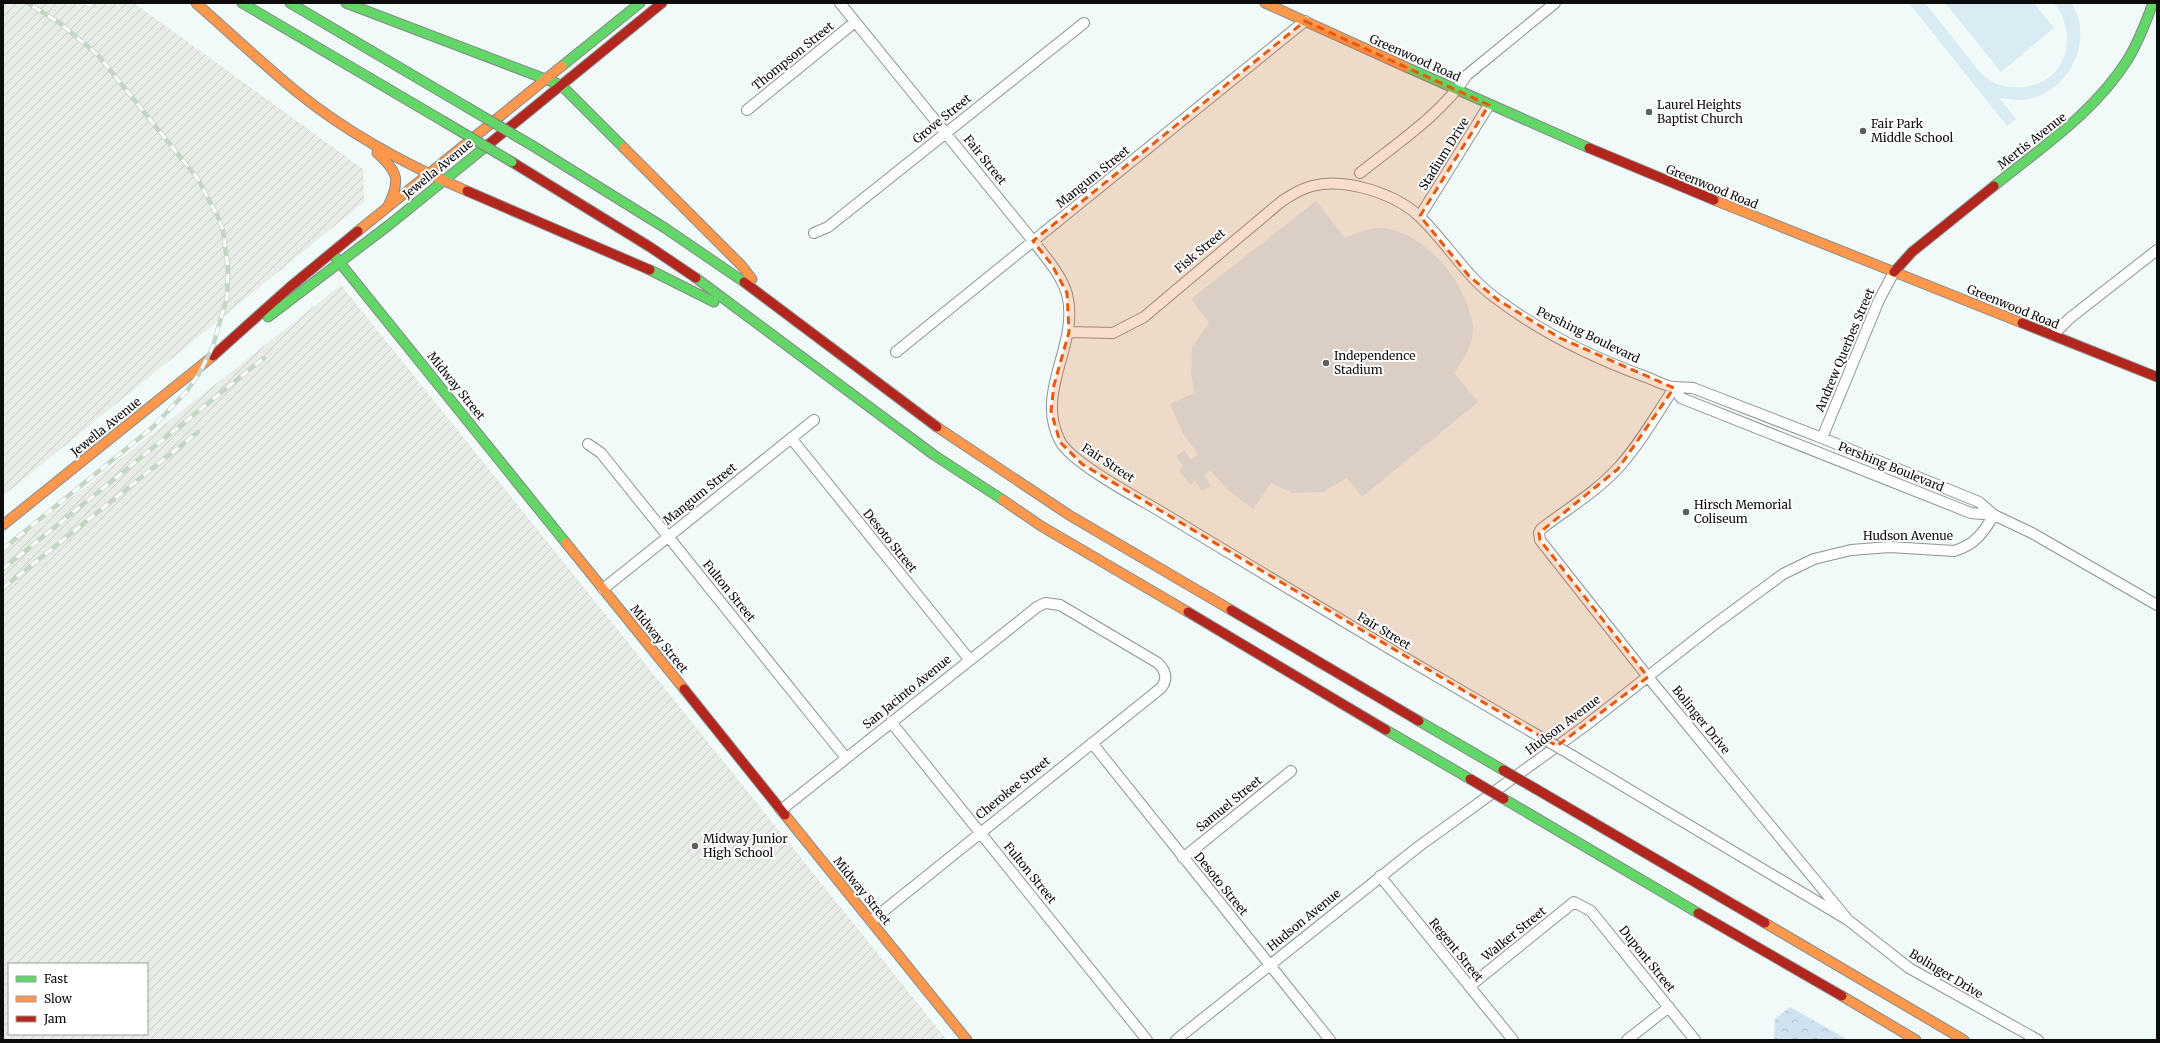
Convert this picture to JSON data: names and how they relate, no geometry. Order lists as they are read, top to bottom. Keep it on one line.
{"streets":{"main road":["Greenwood Road","Mertis Avenue","Jewella Avenue","Midway Street"],"street":["Thompson Street","Grove Street","Stadium Drive","Fair Street","Mangum Street","Fisk Street","Pershing Boulevard","Andrew Querbes Street","Hudson Avenue","Desoto Street","Fulton Street","San Jacinto Avenue","Bolinger Drive","Cherokee Street","Samuel Street","Walker Street","Regent Street","Dupont Street"]},"crossings":[["Thompson Street","Fair Street"],["Greenwood Road","Mertis Avenue"],["Greenwood Road","Stadium Drive"],["Greenwood Road","Mangum Street"],["Greenwood Road","Andrew Querbes Street"],["Grove Street","Fair Street"],["Mertis Avenue","Andrew Querbes Street"],["Stadium Drive","Pershing Boulevard"],["Fair Street","Mangum Street"],["Fair Street","Fisk Street"],["Fair Street","Bolinger Drive"],["Jewella Avenue","Midway Street"],["Mangum Street","Midway Street"],["Mangum Street","Desoto Street"],["Mangum Street","Fulton Street"],["Fisk Street","Pershing Boulevard"],["Pershing Boulevard","Andrew Querbes Street"],["Pershing Boulevard","Hudson Avenue"],["Pershing Boulevard","Bolinger Drive"],["Midway Street","San Jacinto Avenue"],["Midway Street","Cherokee Street"],["Hudson Avenue","Desoto Street"],["Hudson Avenue","Bolinger Drive"],["Hudson Avenue","Regent Street"],["Desoto Street","San Jacinto Avenue"],["Desoto Street","Cherokee Street"],["Desoto Street","Samuel Street"],["Fulton Street","San Jacinto Avenue"],["Fulton Street","Cherokee Street"],["San Jacinto Avenue","Cherokee Street"],["Walker Street","Regent Street"],["Walker Street","Dupont Street"]],"places":["Laurel Heights Baptist Church","Fair Park Middle School","Independence Stadium","Hirsch Memorial Coliseum","Midway Junior High School"],"legend":["Fast","Slow","Jam"]}
